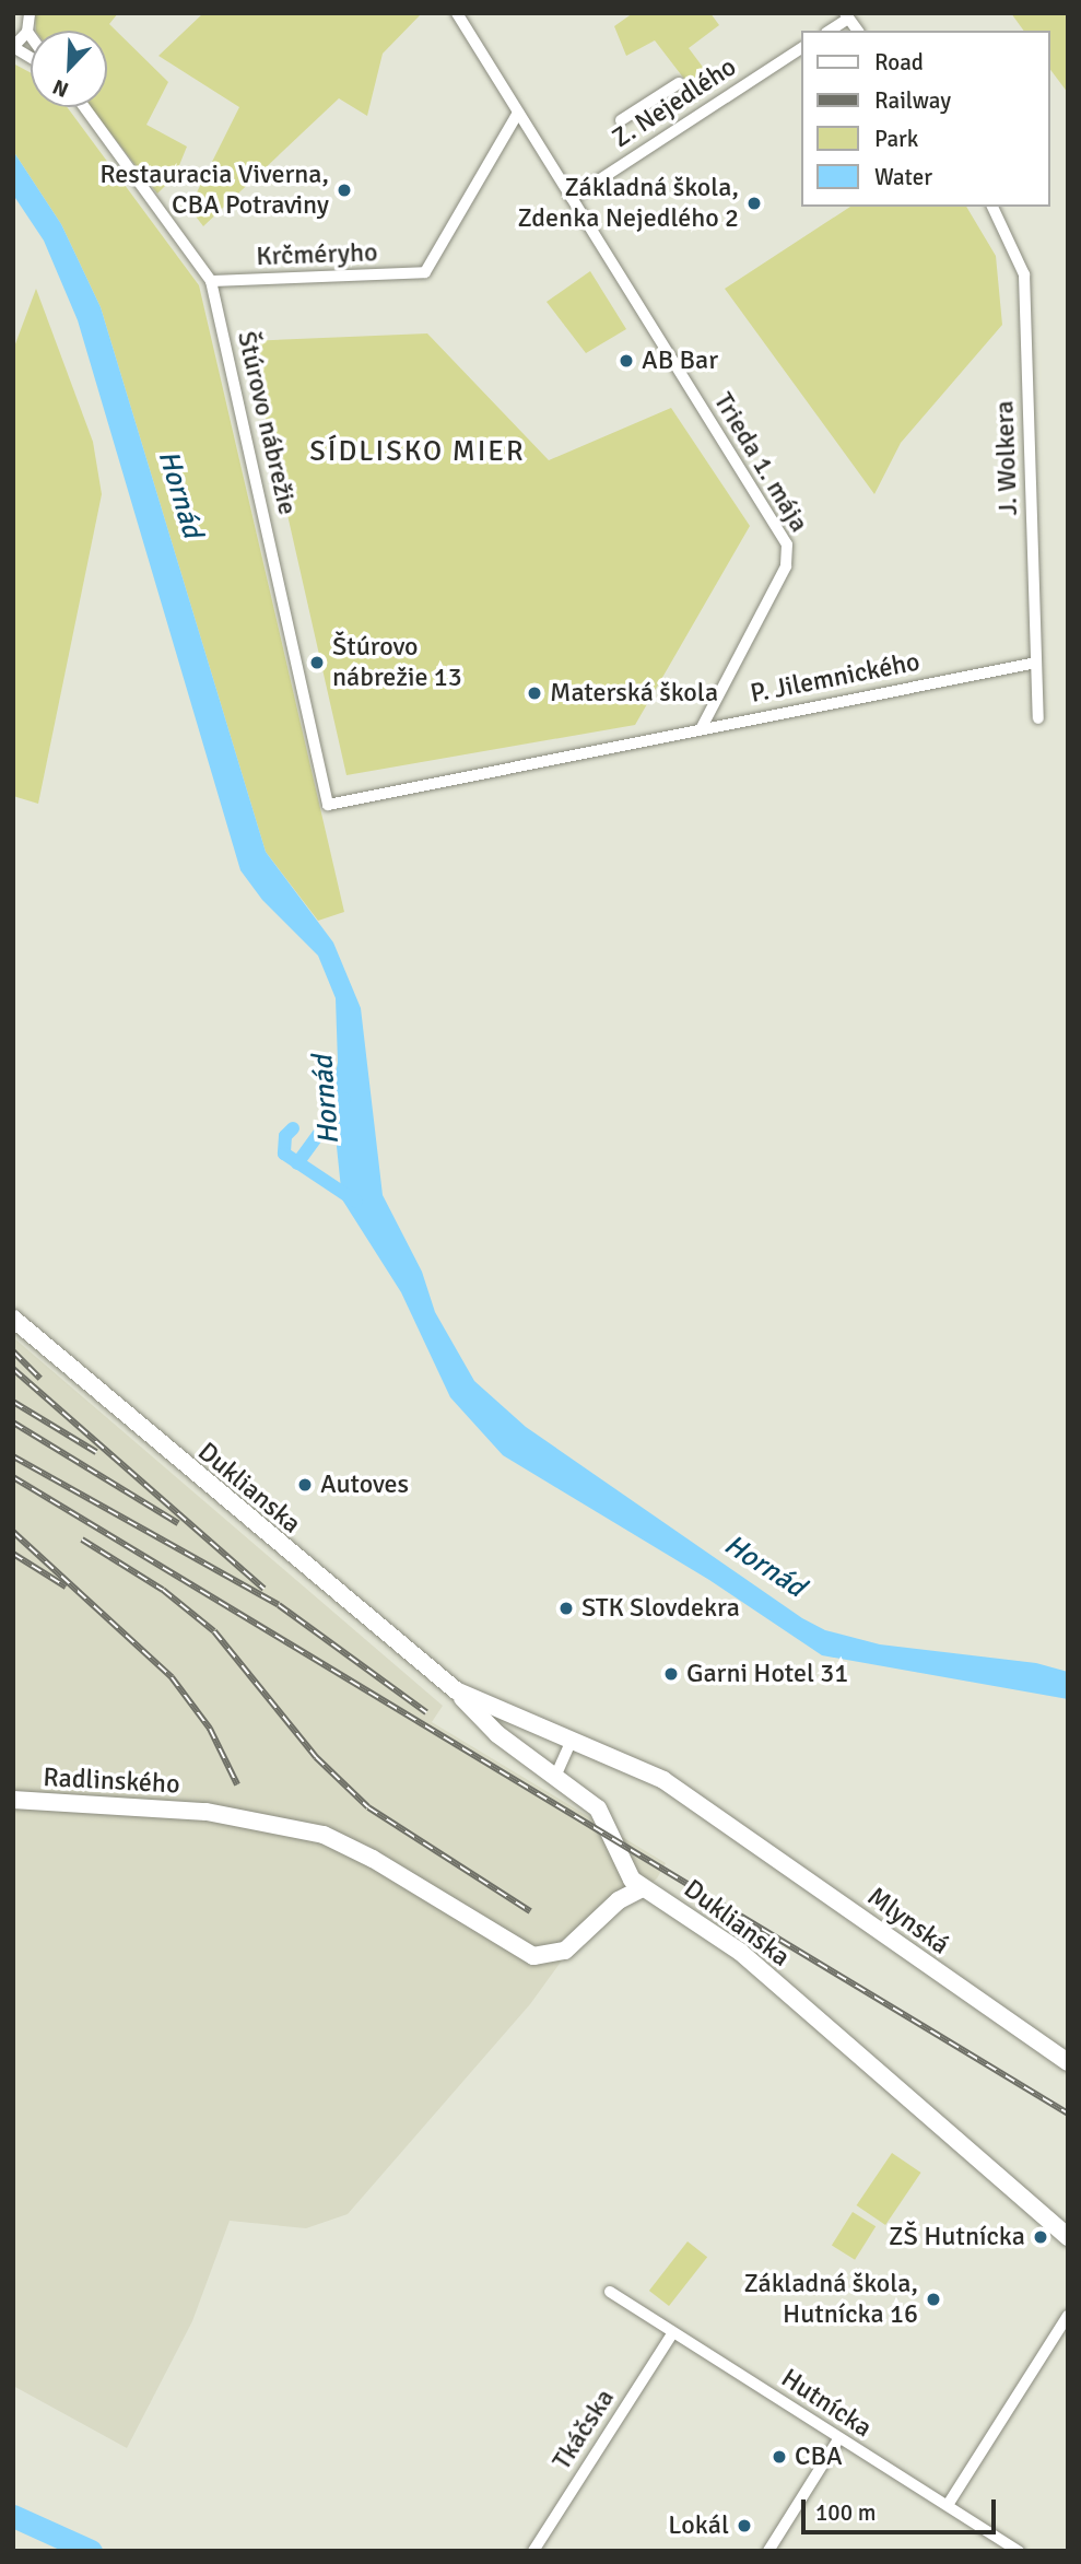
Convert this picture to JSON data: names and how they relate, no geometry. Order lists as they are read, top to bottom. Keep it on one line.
{"streets":{"street":["Z. Nejedlého","Krčméryho","Štúrovo nábrežie","J. Wolkera","Trieda 1. mája","P. Jilemnického","Duklianska","Radlinského","Mlynská","Hutnícka","Tkáčska"]},"crossings":[["Z. Nejedlého","Trieda 1. mája"],["Krčméryho","Štúrovo nábrežie"],["Krčméryho","Trieda 1. mája"],["Štúrovo nábrežie","P. Jilemnického"],["J. Wolkera","P. Jilemnického"],["Trieda 1. mája","P. Jilemnického"],["Duklianska","Radlinského"],["Duklianska","Mlynská"],["Hutnícka","Tkáčska"]],"districts":["SÍDLISKO MIER"],"water":["Hornád"],"places":["Restauracia Viverna, CBA Potraviny","Základná škola, Zdenka Nejedlého 2","AB Bar","Štúrovo nábrežie 13","Materská škola","Autoves","STK Slovdekra","Garni Hotel 31","ZŠ Hutnícka","Základná škola, Hutnícka 16","CBA","Lokál"],"legend":["Road","Railway","Park","Water"],"scale_bar":"100 m","north":"bottom left"}
